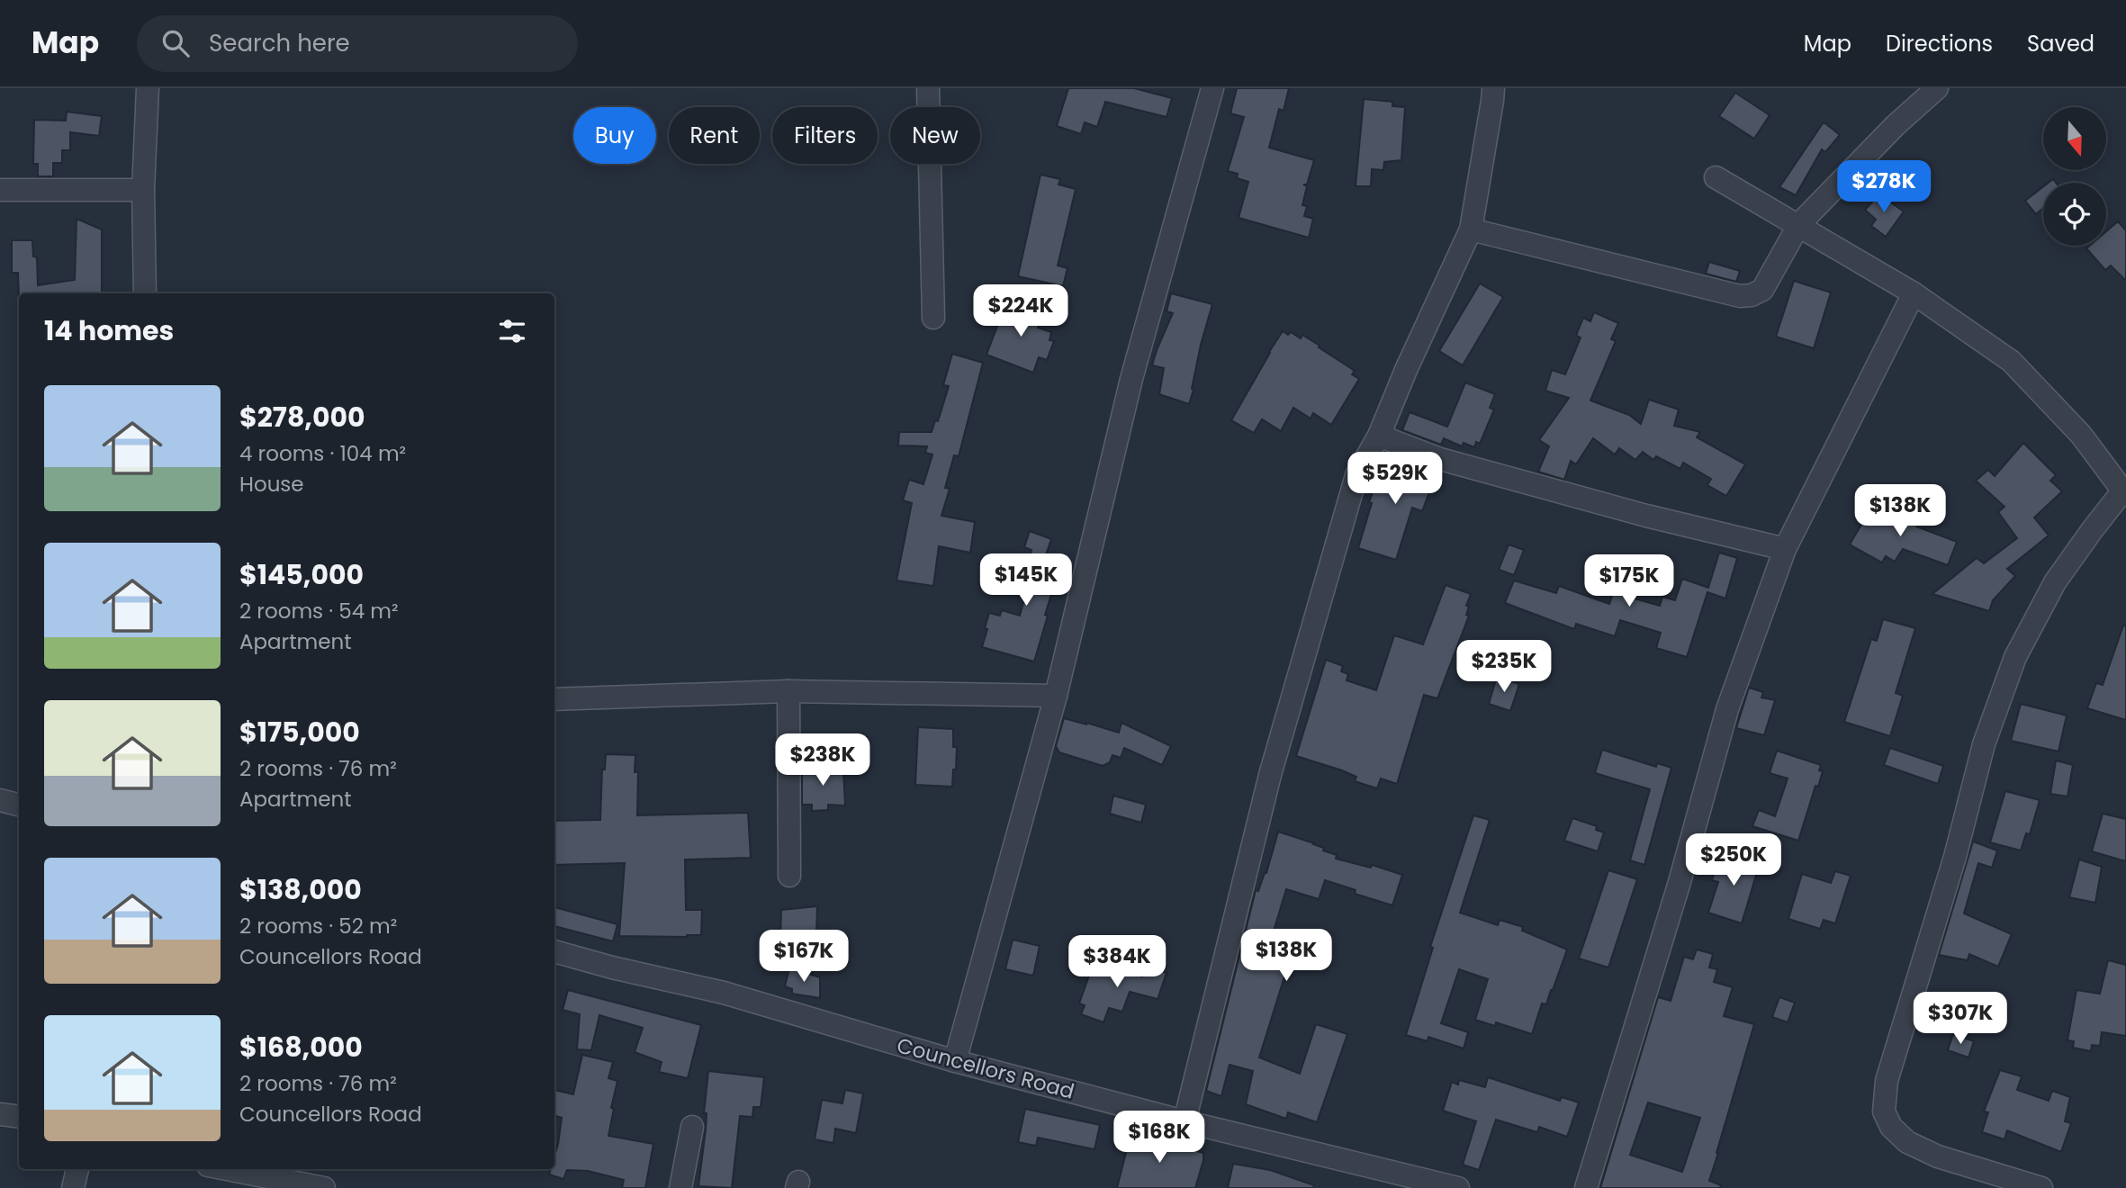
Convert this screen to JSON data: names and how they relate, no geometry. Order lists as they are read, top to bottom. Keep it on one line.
{"streets":{"street":["Councellors Road"]},"north":"bottom","page":{"header":"Map","search":"Search here","nav":["Map","Directions","Saved"],"chip":["Buy","Rent","Filters","New"],"price":["$278K","$224K","$529K","$138K","$145K","$175K","$235K","$238K","$250K","$138K","$167K","$384K","$307K","$168K"],"heading":"14 homes","list":[{"name":"$278,000","note":"4 rooms · 104 m² · House"},{"name":"$145,000","note":"2 rooms · 54 m² · Apartment"},{"name":"$175,000","note":"2 rooms · 76 m² · Apartment"},{"name":"$138,000","note":"2 rooms · 52 m² · Councellors Road"},{"name":"$168,000","note":"2 rooms · 76 m² · Councellors Road"}]}}
